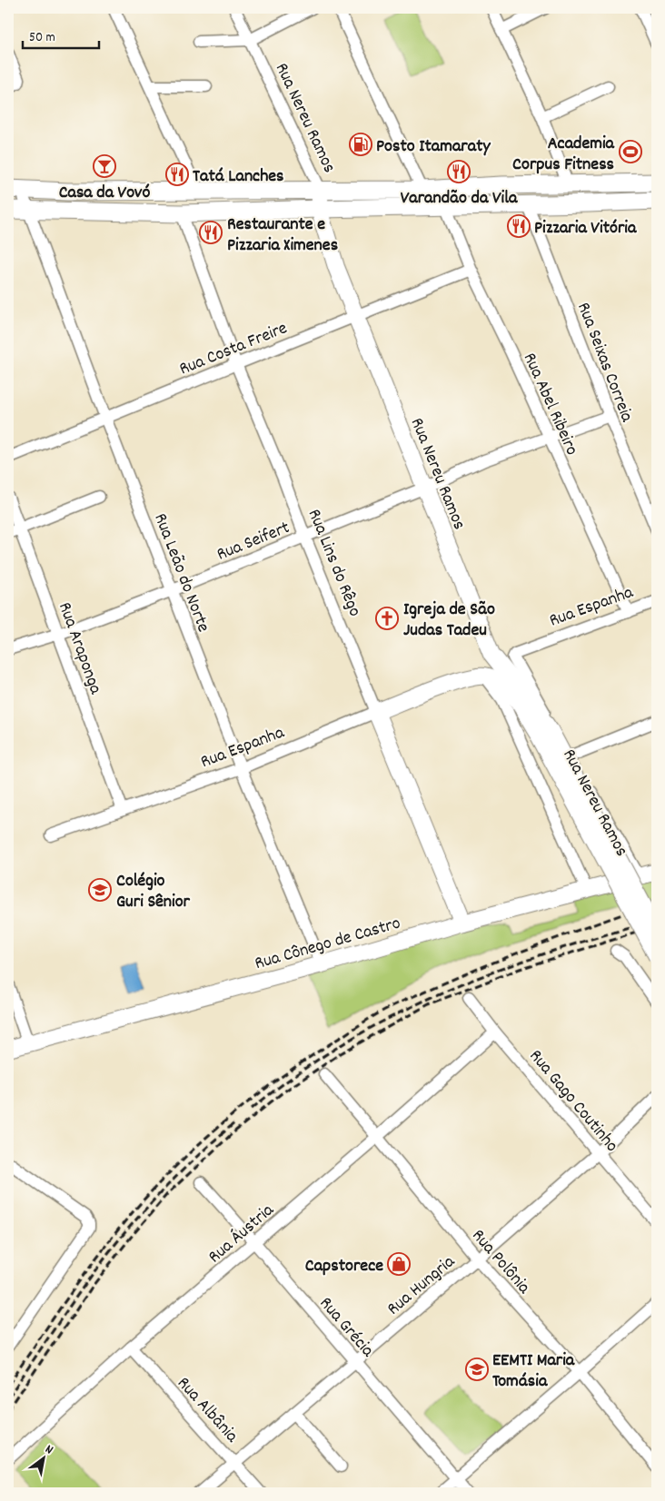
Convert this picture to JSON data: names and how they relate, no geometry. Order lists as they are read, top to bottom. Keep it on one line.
{"streets":{"street":["Rua Nereu Ramos","Rua Costa Freire","Rua Seixas Correia","Rua Abel Ribeiro","Rua Seifert","Rua Lins do Rêgo","Rua Leão do Norte","Rua Espanha","Rua Araponga","Rua Cônego de Castro","Rua Gago Coutinho","Rua Áustria","Rua Polônia","Rua Hungria","Rua Grécia","Rua Albânia"]},"crossings":[["Rua Nereu Ramos","Rua Costa Freire"],["Rua Nereu Ramos","Rua Seifert"],["Rua Nereu Ramos","Rua Espanha"],["Rua Nereu Ramos","Rua Cônego de Castro"],["Rua Costa Freire","Rua Abel Ribeiro"],["Rua Costa Freire","Rua Lins do Rêgo"],["Rua Costa Freire","Rua Leão do Norte"],["Rua Seixas Correia","Rua Seifert"],["Rua Abel Ribeiro","Rua Seifert"],["Rua Abel Ribeiro","Rua Espanha"],["Rua Seifert","Rua Lins do Rêgo"],["Rua Seifert","Rua Leão do Norte"],["Rua Seifert","Rua Araponga"],["Rua Lins do Rêgo","Rua Espanha"],["Rua Lins do Rêgo","Rua Cônego de Castro"],["Rua Leão do Norte","Rua Espanha"],["Rua Leão do Norte","Rua Cônego de Castro"],["Rua Espanha","Rua Araponga"],["Rua Gago Coutinho","Rua Áustria"],["Rua Gago Coutinho","Rua Hungria"],["Rua Áustria","Rua Polônia"],["Rua Áustria","Rua Grécia"],["Rua Áustria","Rua Albânia"],["Rua Polônia","Rua Hungria"],["Rua Hungria","Rua Grécia"],["Rua Hungria","Rua Albânia"]],"places":{"fuel station":["Posto Itamaraty"],"sports":["Academia Corpus Fitness"],"bar":["Casa da Vovó"],"restaurant":["Varandão da Vila","Tatá Lanches","Pizzaria Vitória","Restaurante e Pizzaria Ximenes"],"church":["Igreja de São Judas Tadeu"],"school or university":["Colégio Guri Sênior","EEMTI Maria Tomásia"],"shop":["Capstorece"]},"scale_bar":"50 m","north":"top right"}
